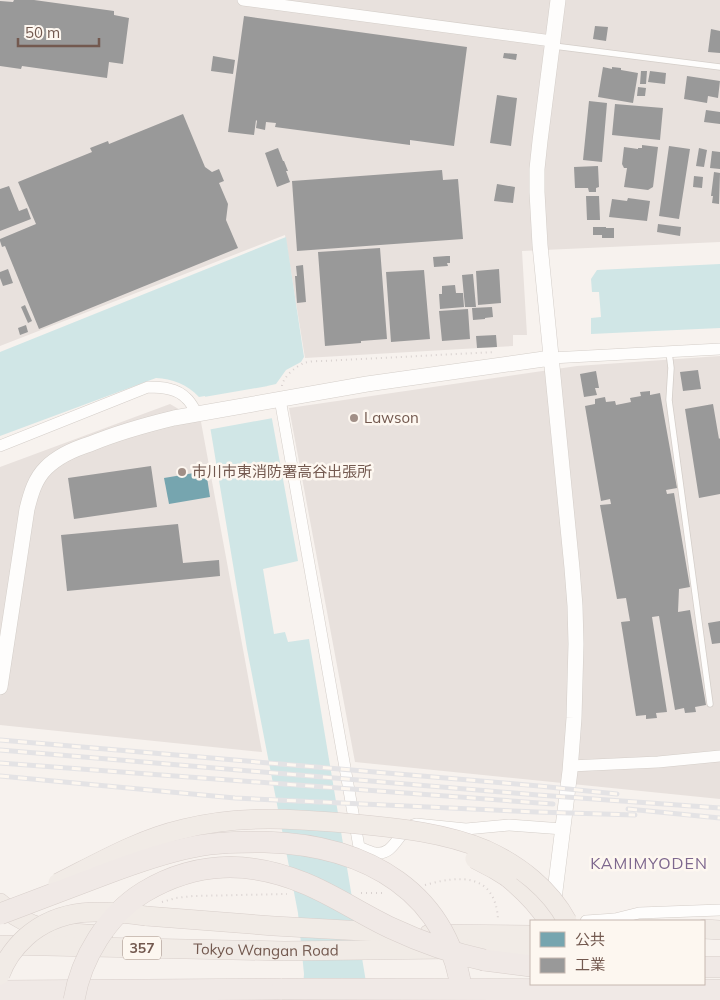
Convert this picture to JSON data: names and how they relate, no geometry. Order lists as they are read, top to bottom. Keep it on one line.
{"streets":{"highway":["357","Tokyo Wangan Road"]},"districts":["KAMIMYODEN"],"places":["Lawson","市川市東消防署高谷出張所"],"legend":["公共","工業"],"scale_bar":"50 m"}
